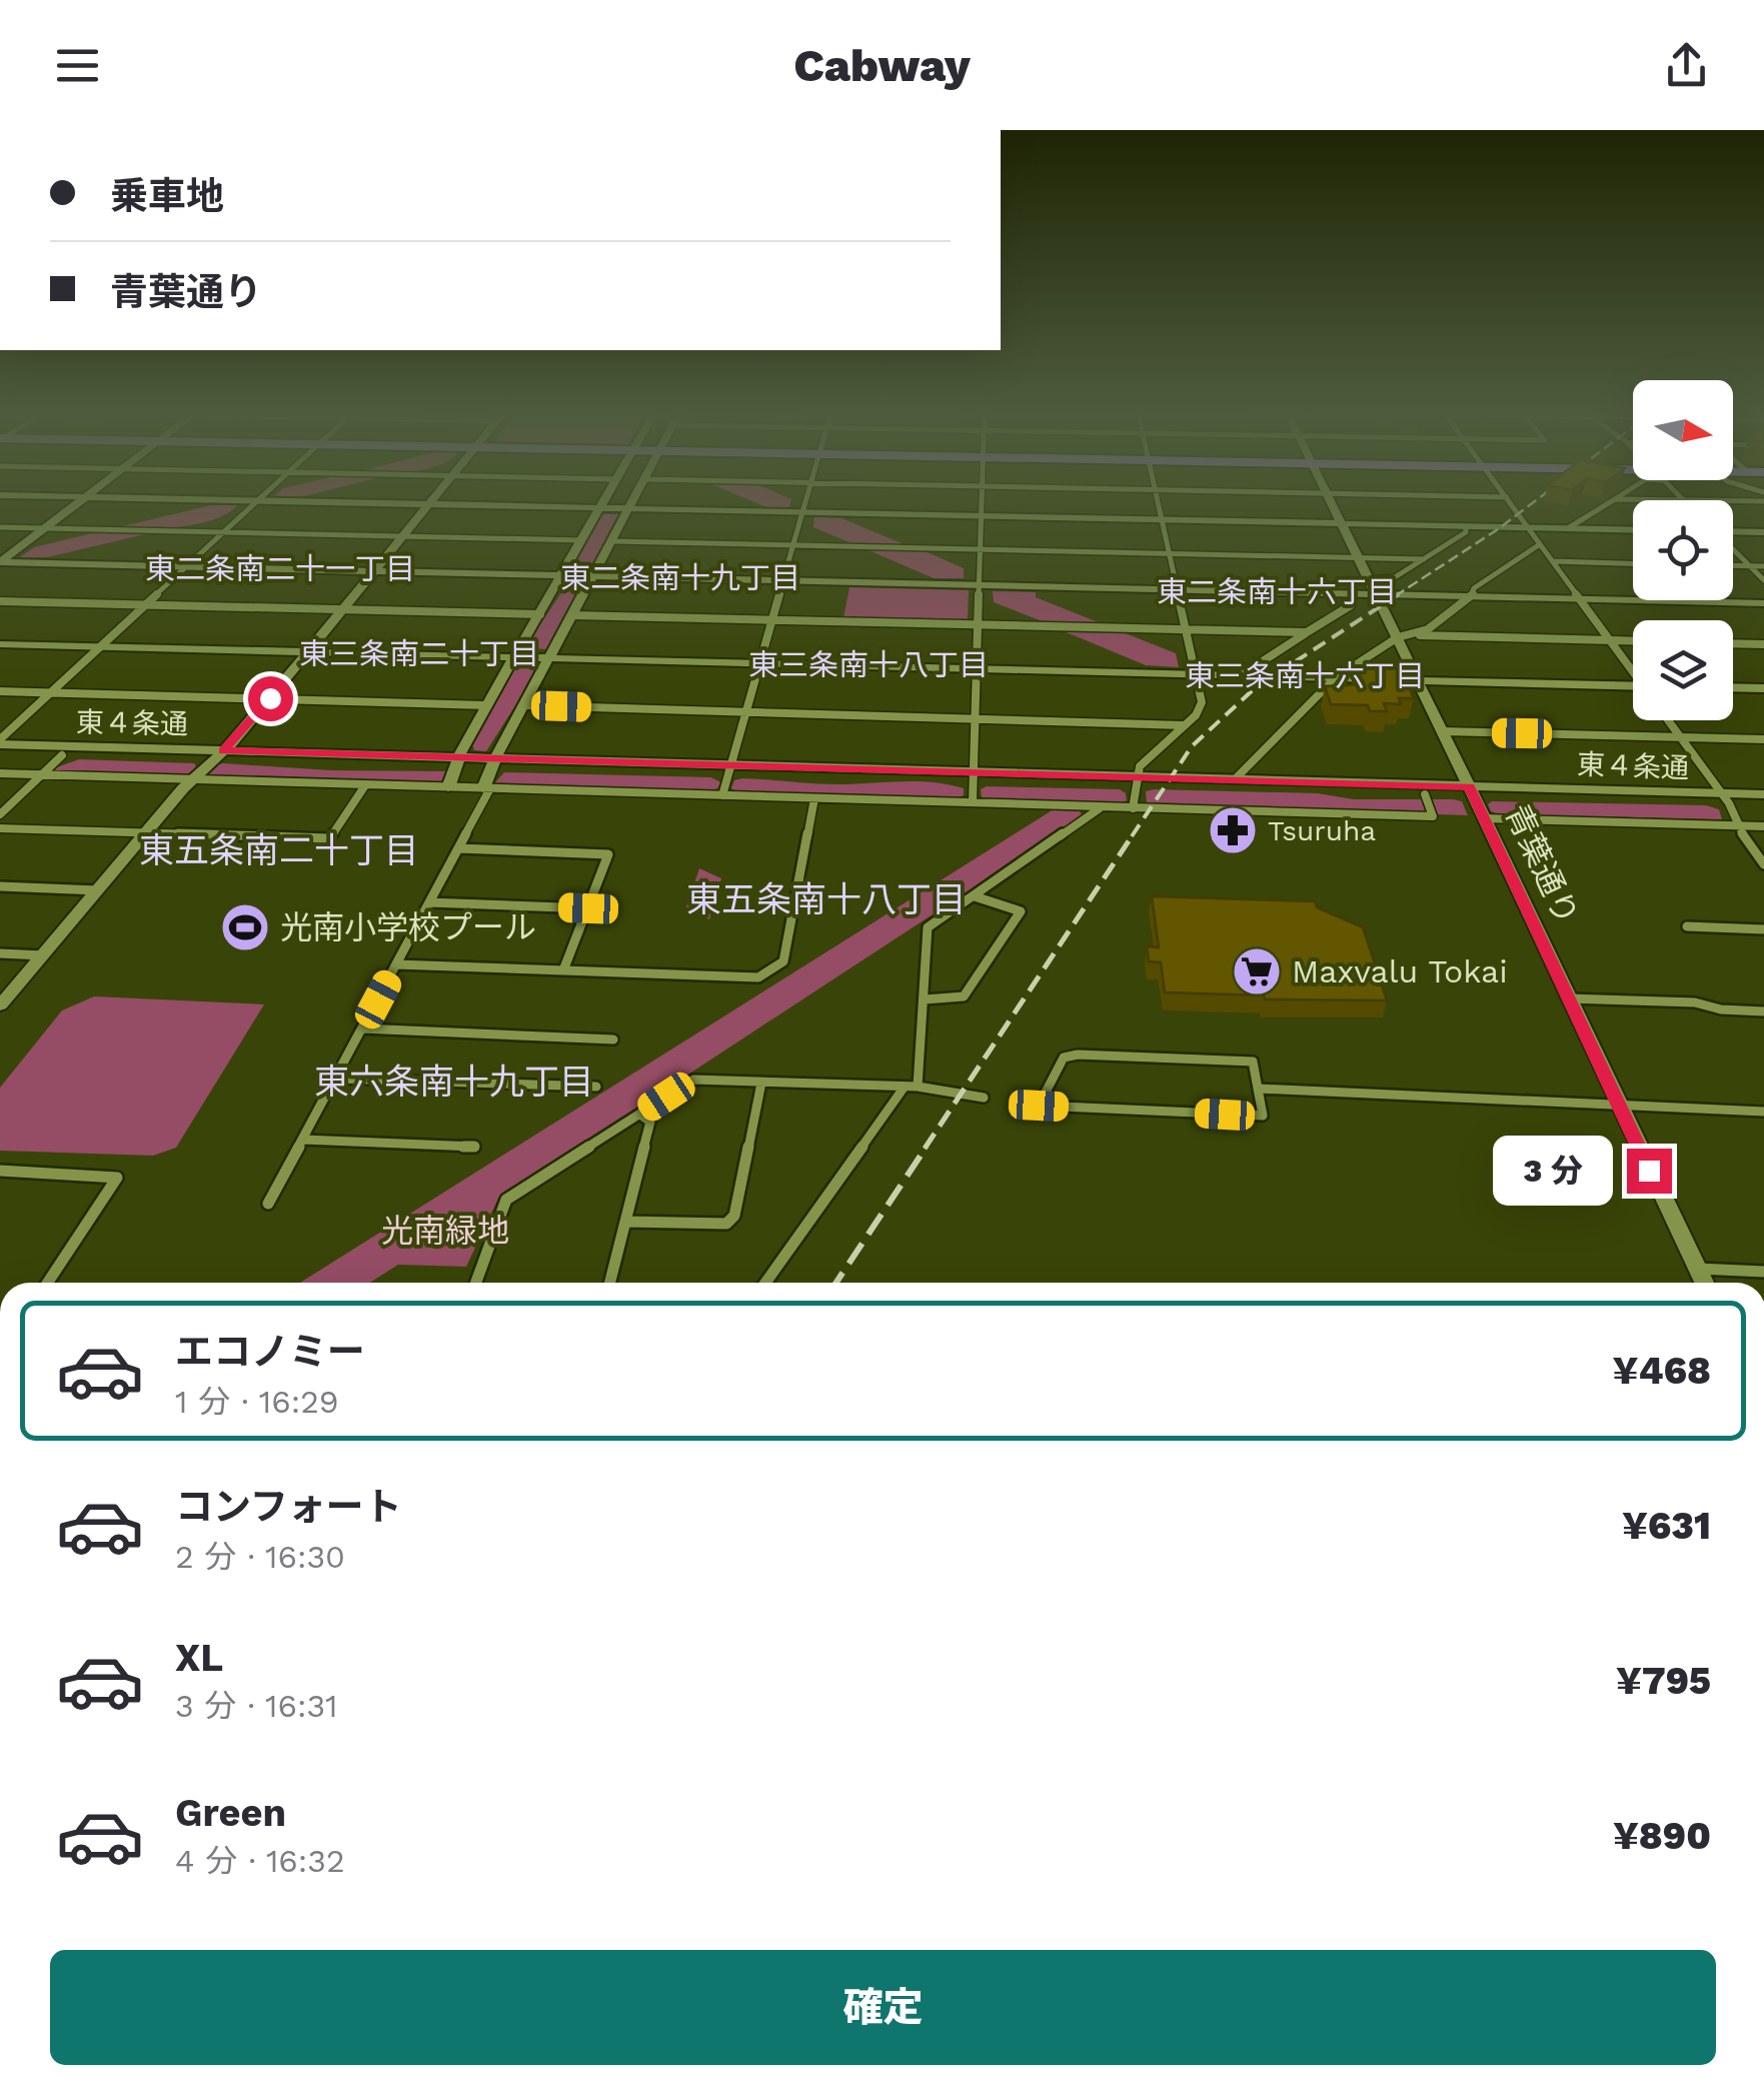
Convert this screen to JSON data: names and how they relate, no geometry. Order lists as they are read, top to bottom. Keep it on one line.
{"streets":{"street":["東４条通","青葉通り"]},"crossings":[["東４条通","青葉通り"]],"districts":["東二条南二十一丁目","東二条南十九丁目","東二条南十六丁目","東三条南二十丁目","東三条南十八丁目","東三条南十六丁目","東五条南二十丁目","東五条南十八丁目","東六条南十九丁目"],"parks":["光南緑地"],"places":{"pharmacy":["Tsuruha"],"sports":["光南小学校プール"],"supermarket":["Maxvalu Tokai"]},"north":"right","page":{"header":"Cabway","banner":["乗車地","青葉通り"],"bubble":"3 分","list":[{"name":"エコノミー","note":"1 分 · 16:29","value":"¥468"},{"name":"コンフォート","note":"2 分 · 16:30","value":"¥631"},{"name":"XL","note":"3 分 · 16:31","value":"¥795"},{"name":"Green","note":"4 分 · 16:32","value":"¥890"}],"buttons":"確定"}}
